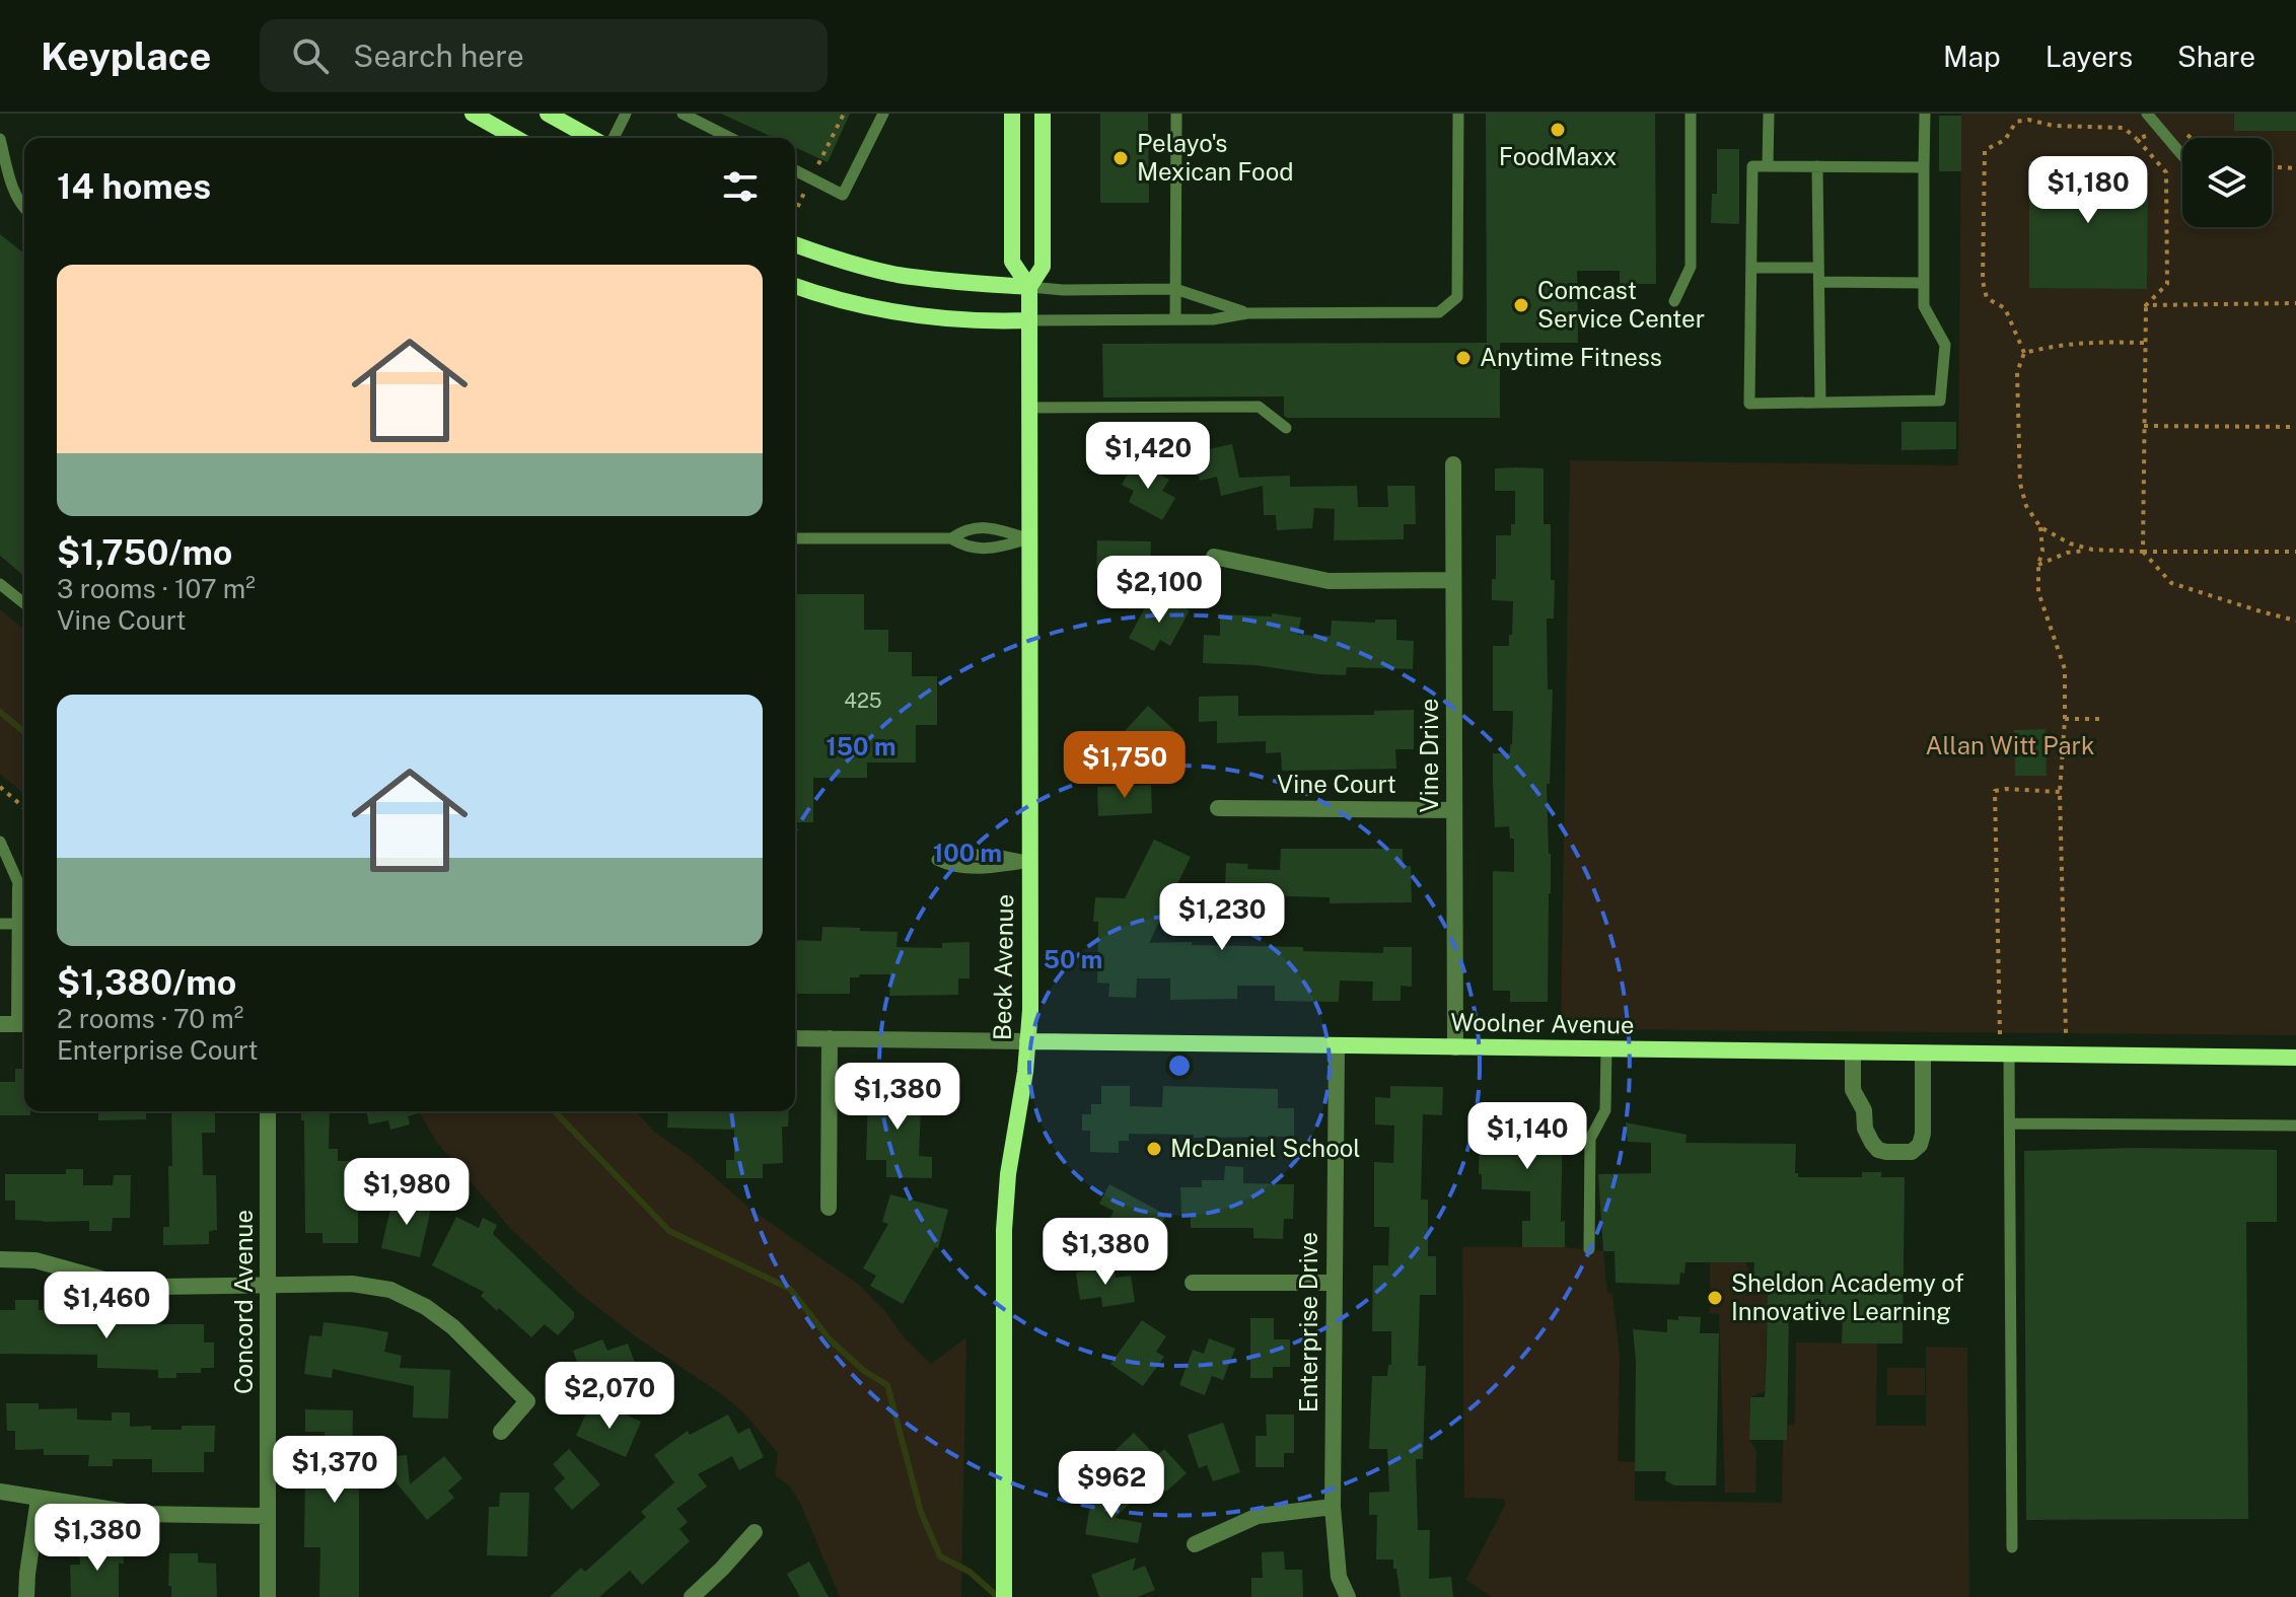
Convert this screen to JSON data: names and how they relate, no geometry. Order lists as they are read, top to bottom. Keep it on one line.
{"streets":{"street":["Vine Drive","Vine Court","Beck Avenue","Woolner Avenue","Concord Avenue","Enterprise Drive"]},"crossings":[["Vine Drive","Vine Court"],["Vine Drive","Woolner Avenue"],["Beck Avenue","Woolner Avenue"],["Woolner Avenue","Enterprise Drive"]],"parks":["Allan Witt Park"],"places":["FoodMaxx","Pelayo's Mexican Food","Comcast Service Center","Anytime Fitness","McDaniel School","Sheldon Academy of Innovative Learning"],"house_numbers":["425"],"page":{"header":"Keyplace","search":"Search here","nav":["Map","Layers","Share"],"heading":"14 homes","price":["$1,180","$1,420","$2,100","$1,750","$1,230","$1,380","$1,140","$1,980","$1,380","$1,460","$2,070","$1,370","$962","$1,380"],"list":[{"name":"$1,750/mo","note":"3 rooms · 107 m² · Vine Court"},{"name":"$1,380/mo","note":"2 rooms · 70 m² · Enterprise Court"}]},"rings":["150 m","100 m","50 m"]}
